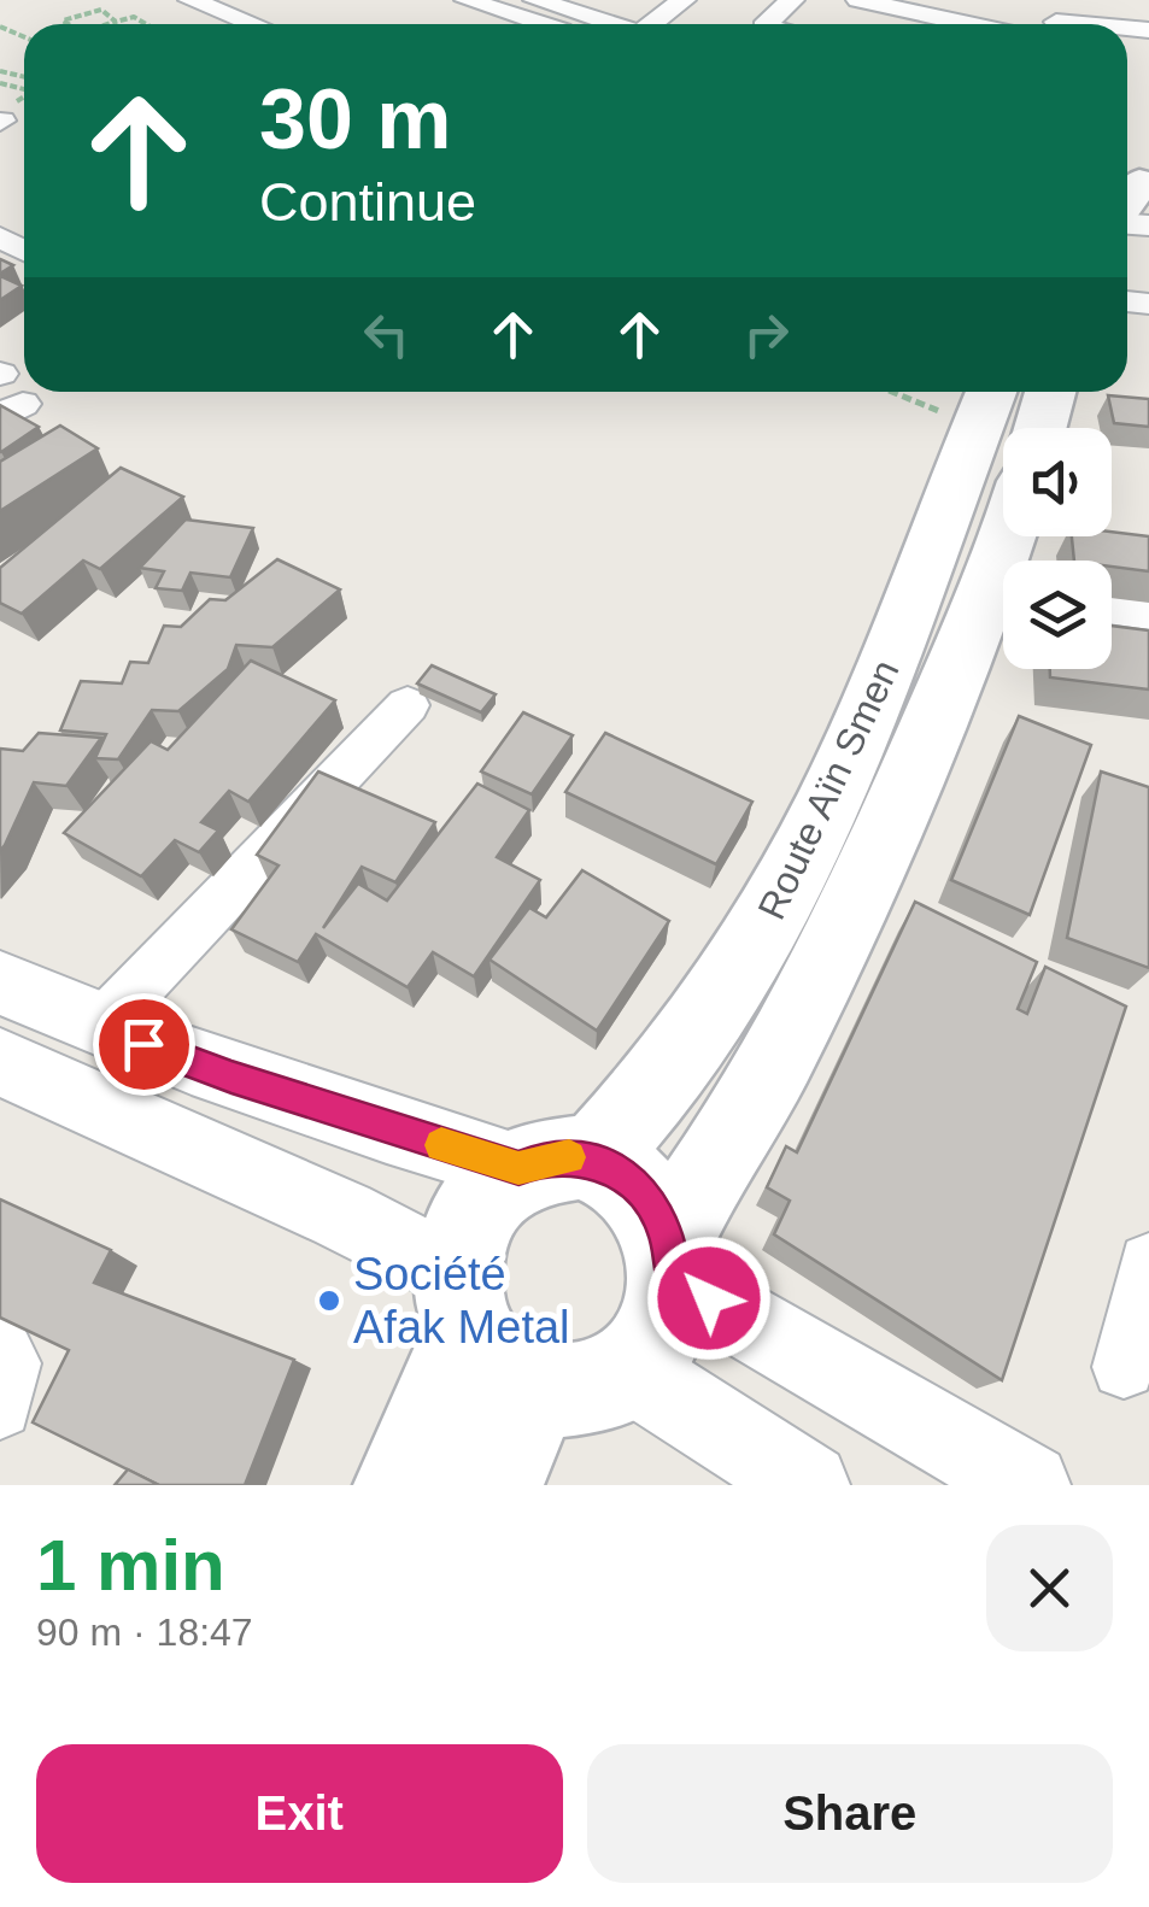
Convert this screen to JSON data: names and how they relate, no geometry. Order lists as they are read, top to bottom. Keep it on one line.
{"streets":{"main road":["Route Aïn Smen"]},"places":["Société Afak Metal"],"page":{"turn":["30 m","Continue"],"heading":["1 min","90 m · 18:47"],"buttons":["Exit","Share"]}}
